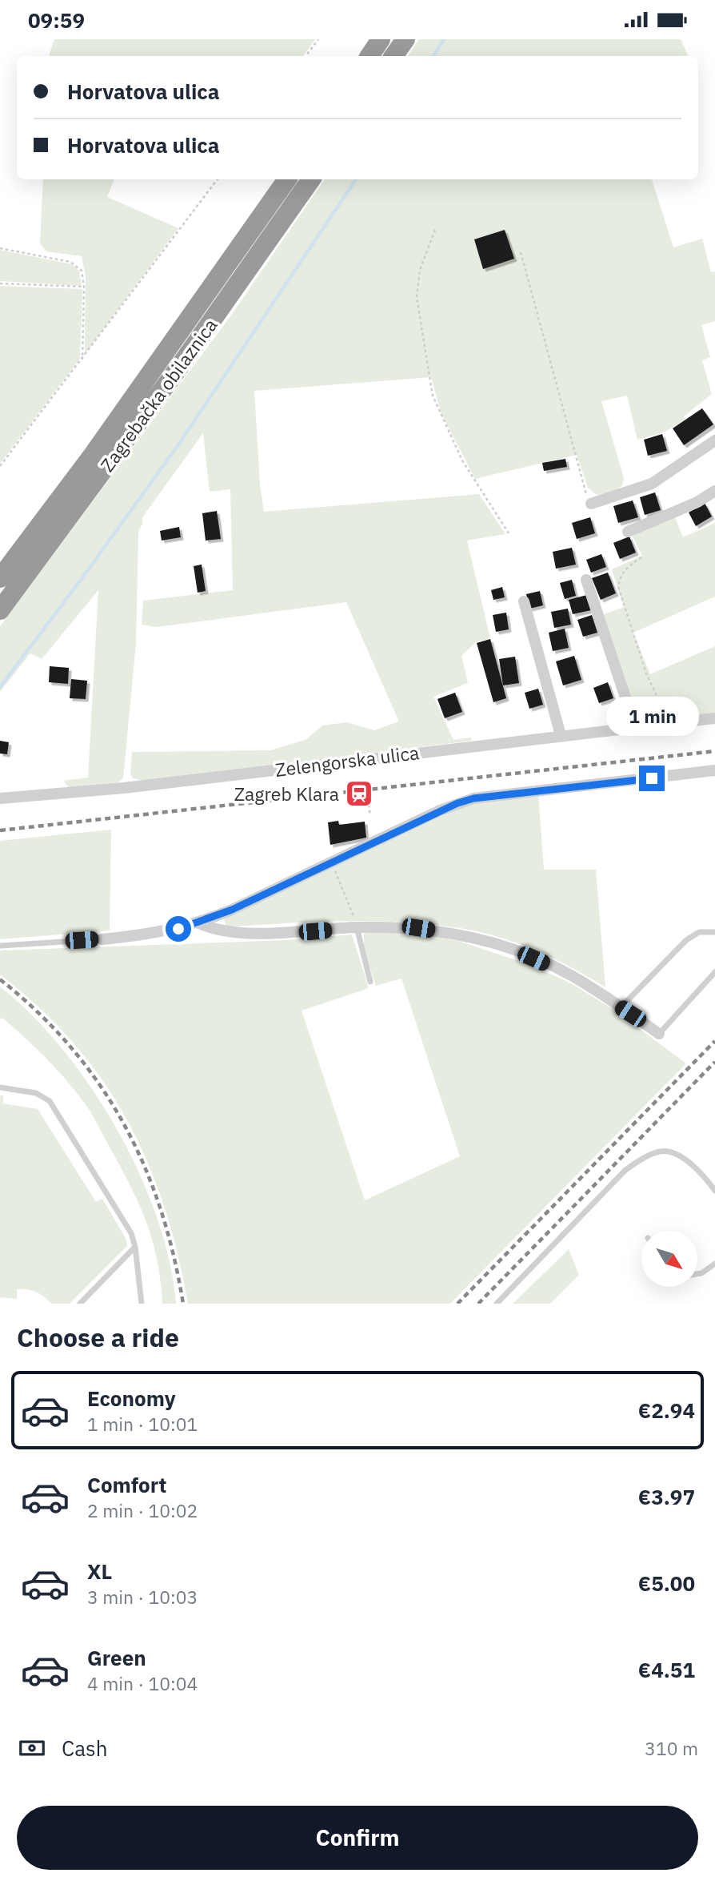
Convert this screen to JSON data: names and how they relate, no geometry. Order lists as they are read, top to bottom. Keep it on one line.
{"streets":{"highway":["Zagrebačka obilaznica"],"street":["Zelengorska ulica"]},"places":{"station":["Zagreb Klara"]},"north":"bottom right","page":{"status":"09:59","banner":["Horvatova ulica","Horvatova ulica"],"bubble":"1 min","heading":"Choose a ride","list":[{"name":"Economy","note":"1 min · 10:01","value":"€2.94"},{"name":"Comfort","note":"2 min · 10:02","value":"€3.97"},{"name":"XL","note":"3 min · 10:03","value":"€5.00"},{"name":"Green","note":"4 min · 10:04","value":"€4.51"}],"pay":["Cash","310 m"],"buttons":"Confirm"}}
